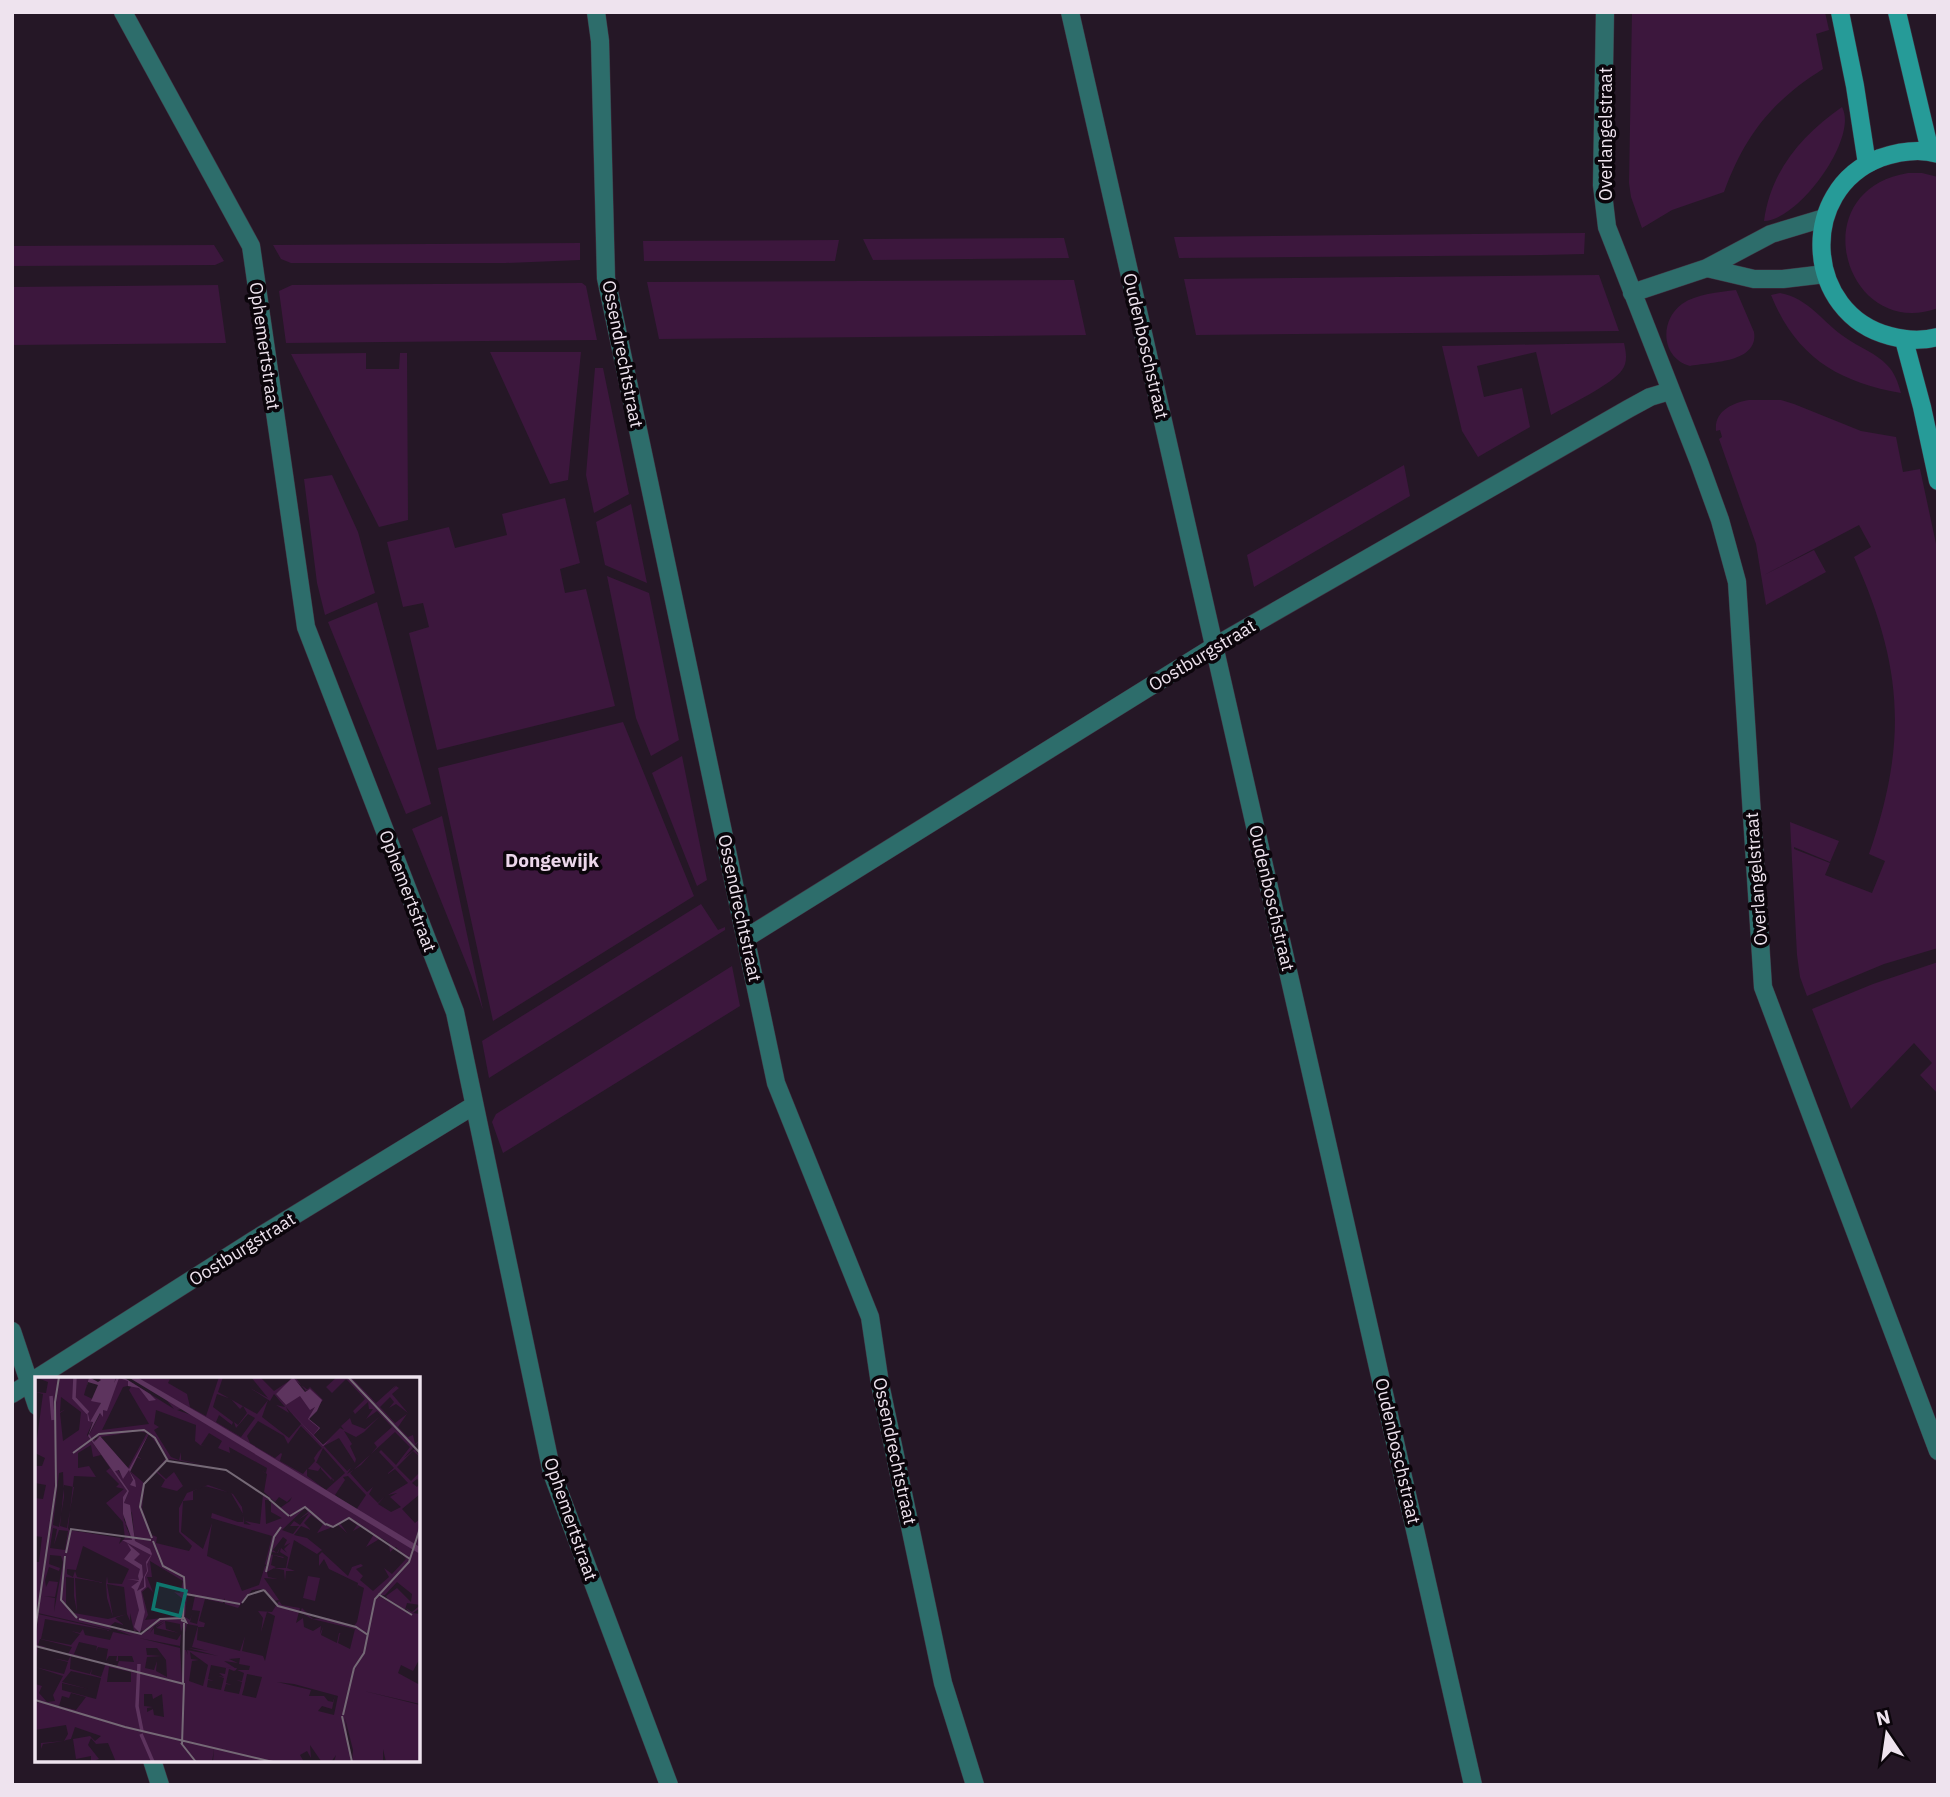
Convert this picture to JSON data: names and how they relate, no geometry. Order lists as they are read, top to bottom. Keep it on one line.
{"streets":{"street":["Overlangelstraat","Ophemertstraat","Oudenboschstraat","Ossendrechtstraat","Oostburgstraat"]},"crossings":[["Overlangelstraat","Oostburgstraat"],["Ophemertstraat","Oostburgstraat"],["Oudenboschstraat","Oostburgstraat"],["Ossendrechtstraat","Oostburgstraat"]],"districts":["Dongewijk"],"north":"top"}
